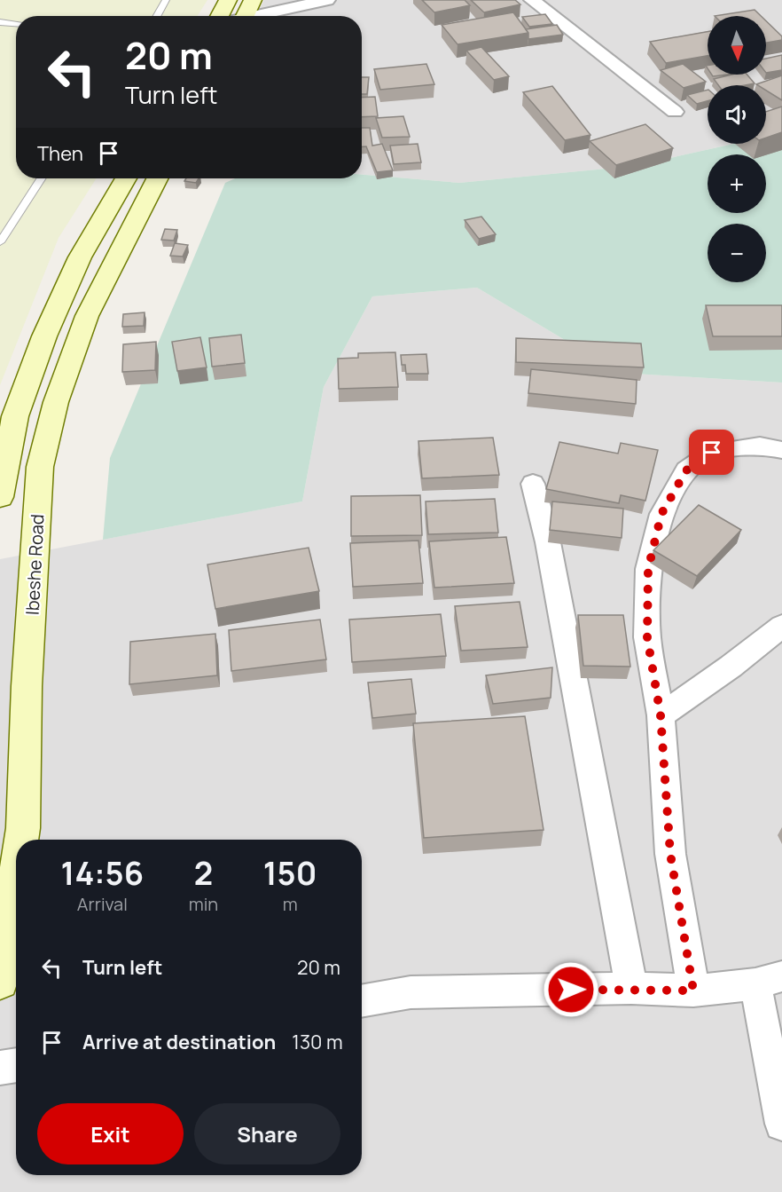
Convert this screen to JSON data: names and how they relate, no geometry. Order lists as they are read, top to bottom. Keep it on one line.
{"streets":{"main road":["Ibeshe Road"]},"north":"bottom","page":{"map_buttons":["+","−"],"turn":["20 m","Turn left"],"then":"Then","eta":["14:56","Arrival","2","min","150","m"],"list":[{"name":"Turn left","value":"20 m"},{"name":"Arrive at destination","value":"130 m"}],"buttons":["Exit","Share"]}}
